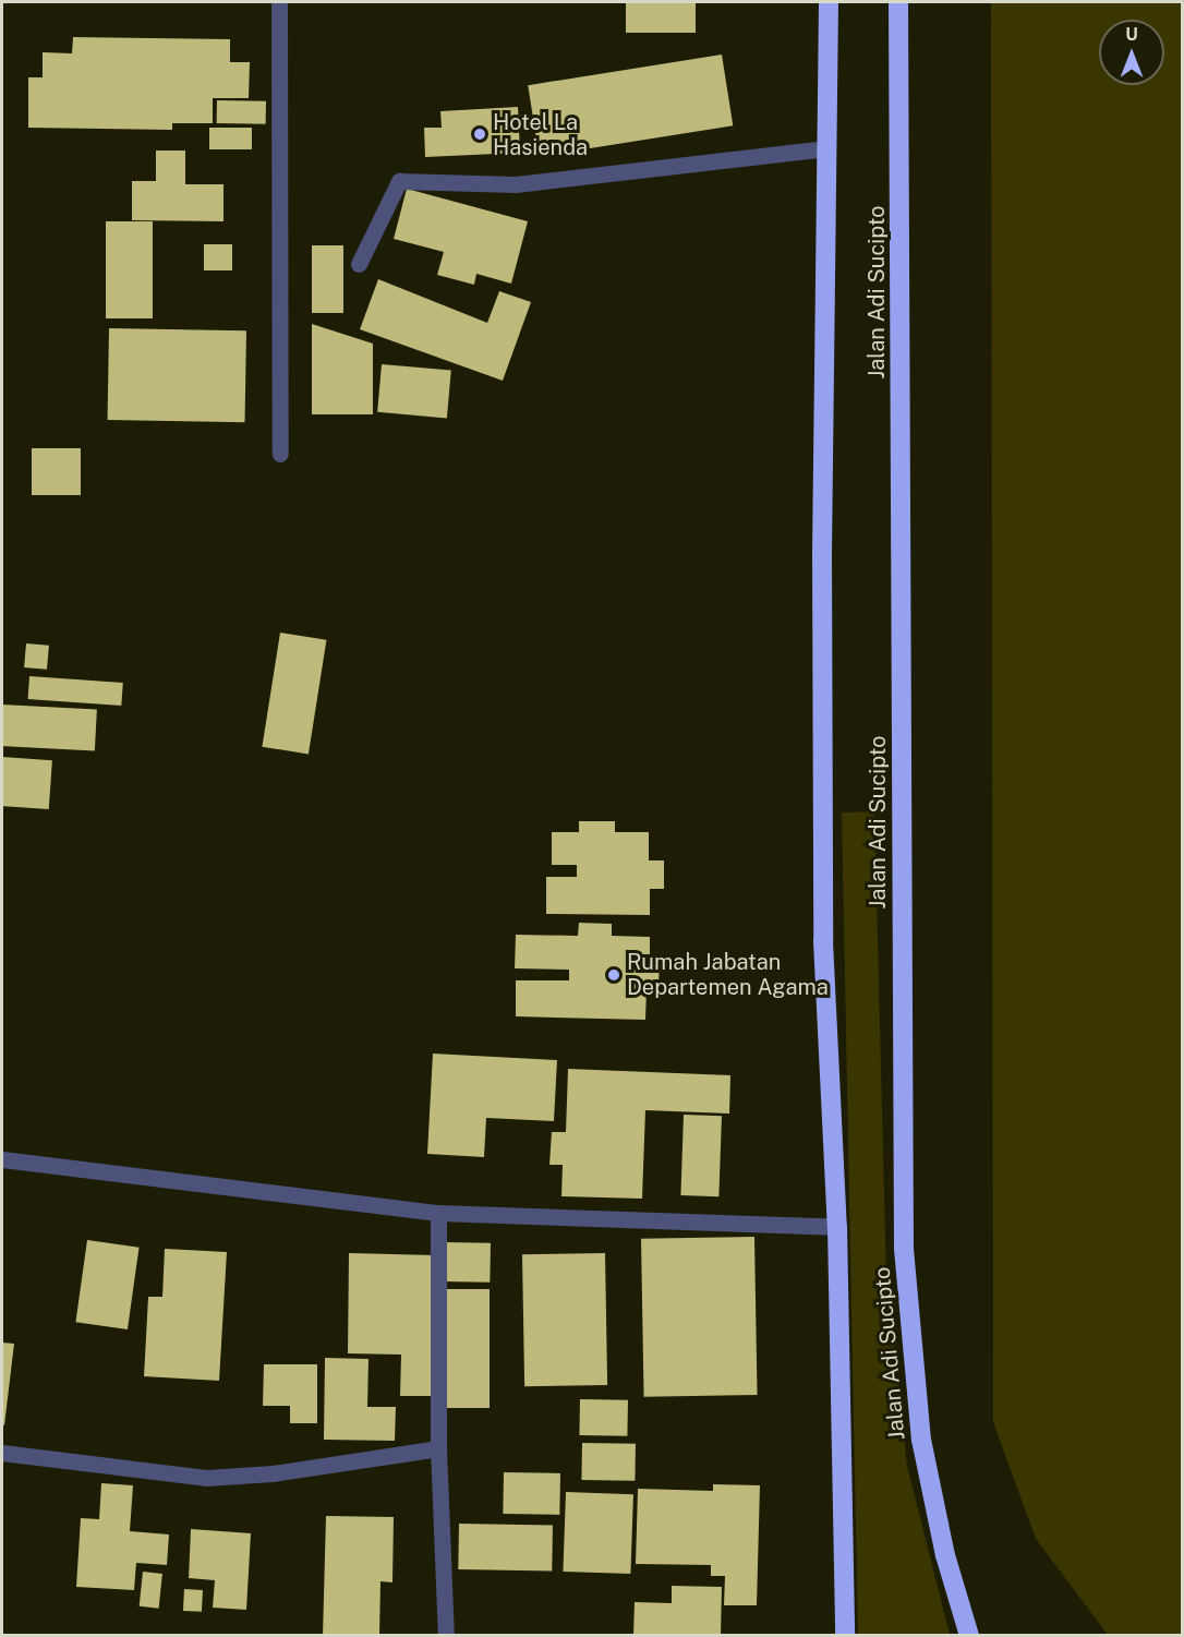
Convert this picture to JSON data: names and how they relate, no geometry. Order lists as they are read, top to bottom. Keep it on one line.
{"streets":{"highway":["Jalan Adi Sucipto"]},"places":["Hotel La Hasienda","Rumah Jabatan Departemen Agama"],"north":"top"}
